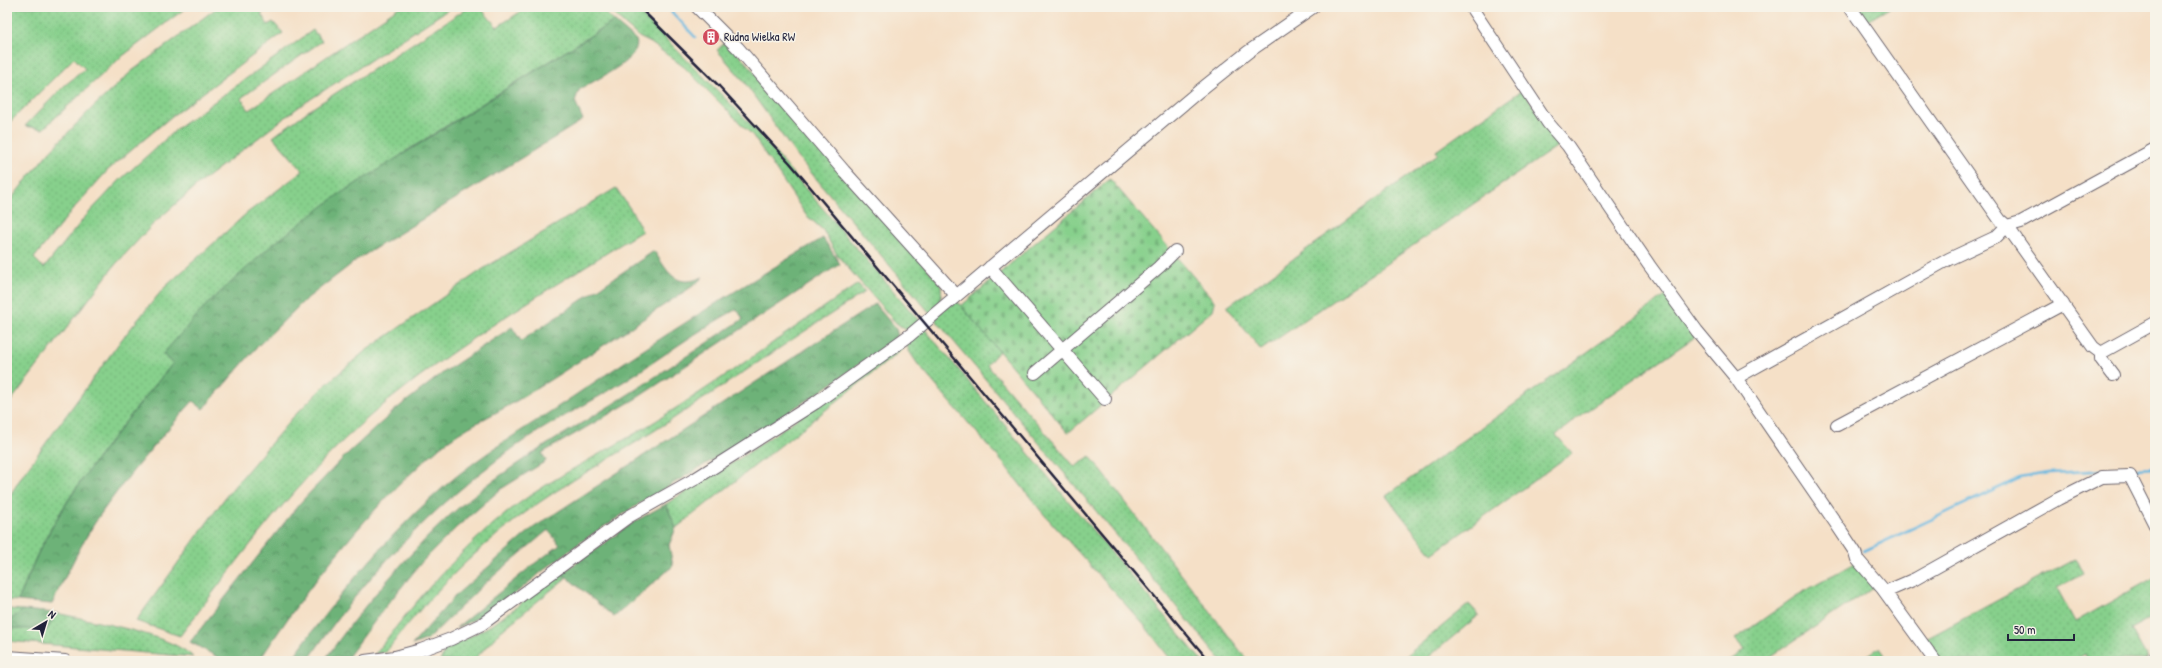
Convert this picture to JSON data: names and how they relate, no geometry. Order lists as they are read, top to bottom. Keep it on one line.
{"places":{"building":["Rudna Wielka RW"]},"scale_bar":"50 m","north":"top right"}
